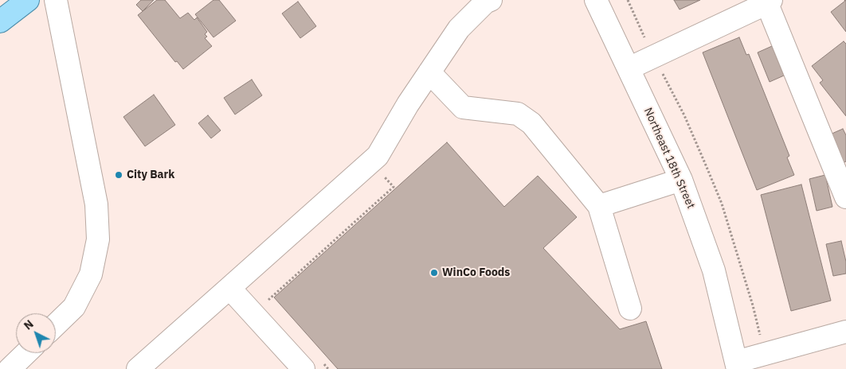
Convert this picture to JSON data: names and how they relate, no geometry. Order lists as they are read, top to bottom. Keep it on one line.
{"streets":{"street":["Northeast 18th Street"]},"places":["City Bark","WinCo Foods"],"north":"top left"}
